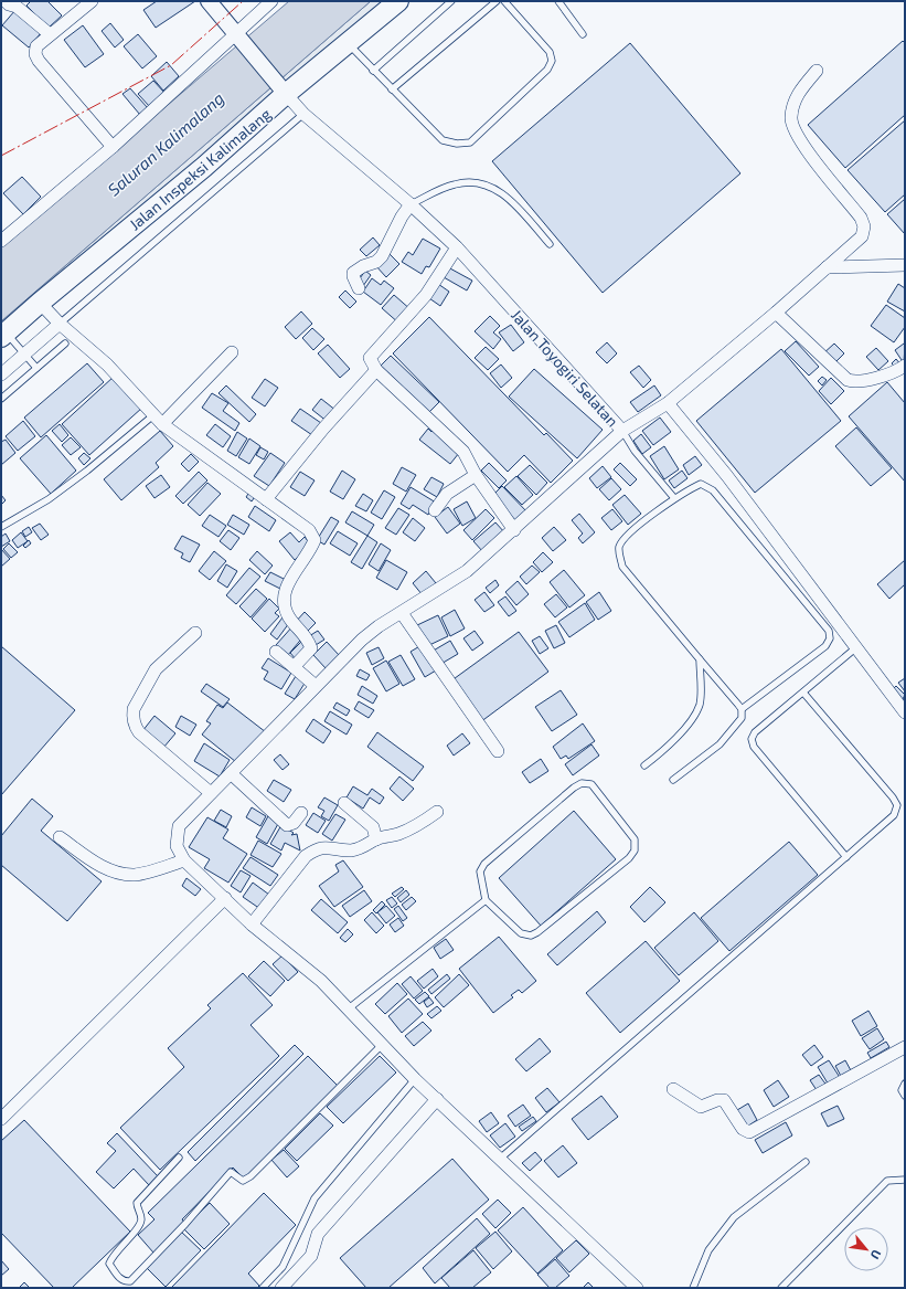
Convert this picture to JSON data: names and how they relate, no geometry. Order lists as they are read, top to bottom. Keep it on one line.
{"streets":{"main road":["Jalan Inspeksi Kalimalang"],"street":["Jalan Toyogiri Selatan"]},"crossings":[["Jalan Inspeksi Kalimalang","Jalan Toyogiri Selatan"]],"water":["Saluran Kalimalang"],"north":"bottom right"}
